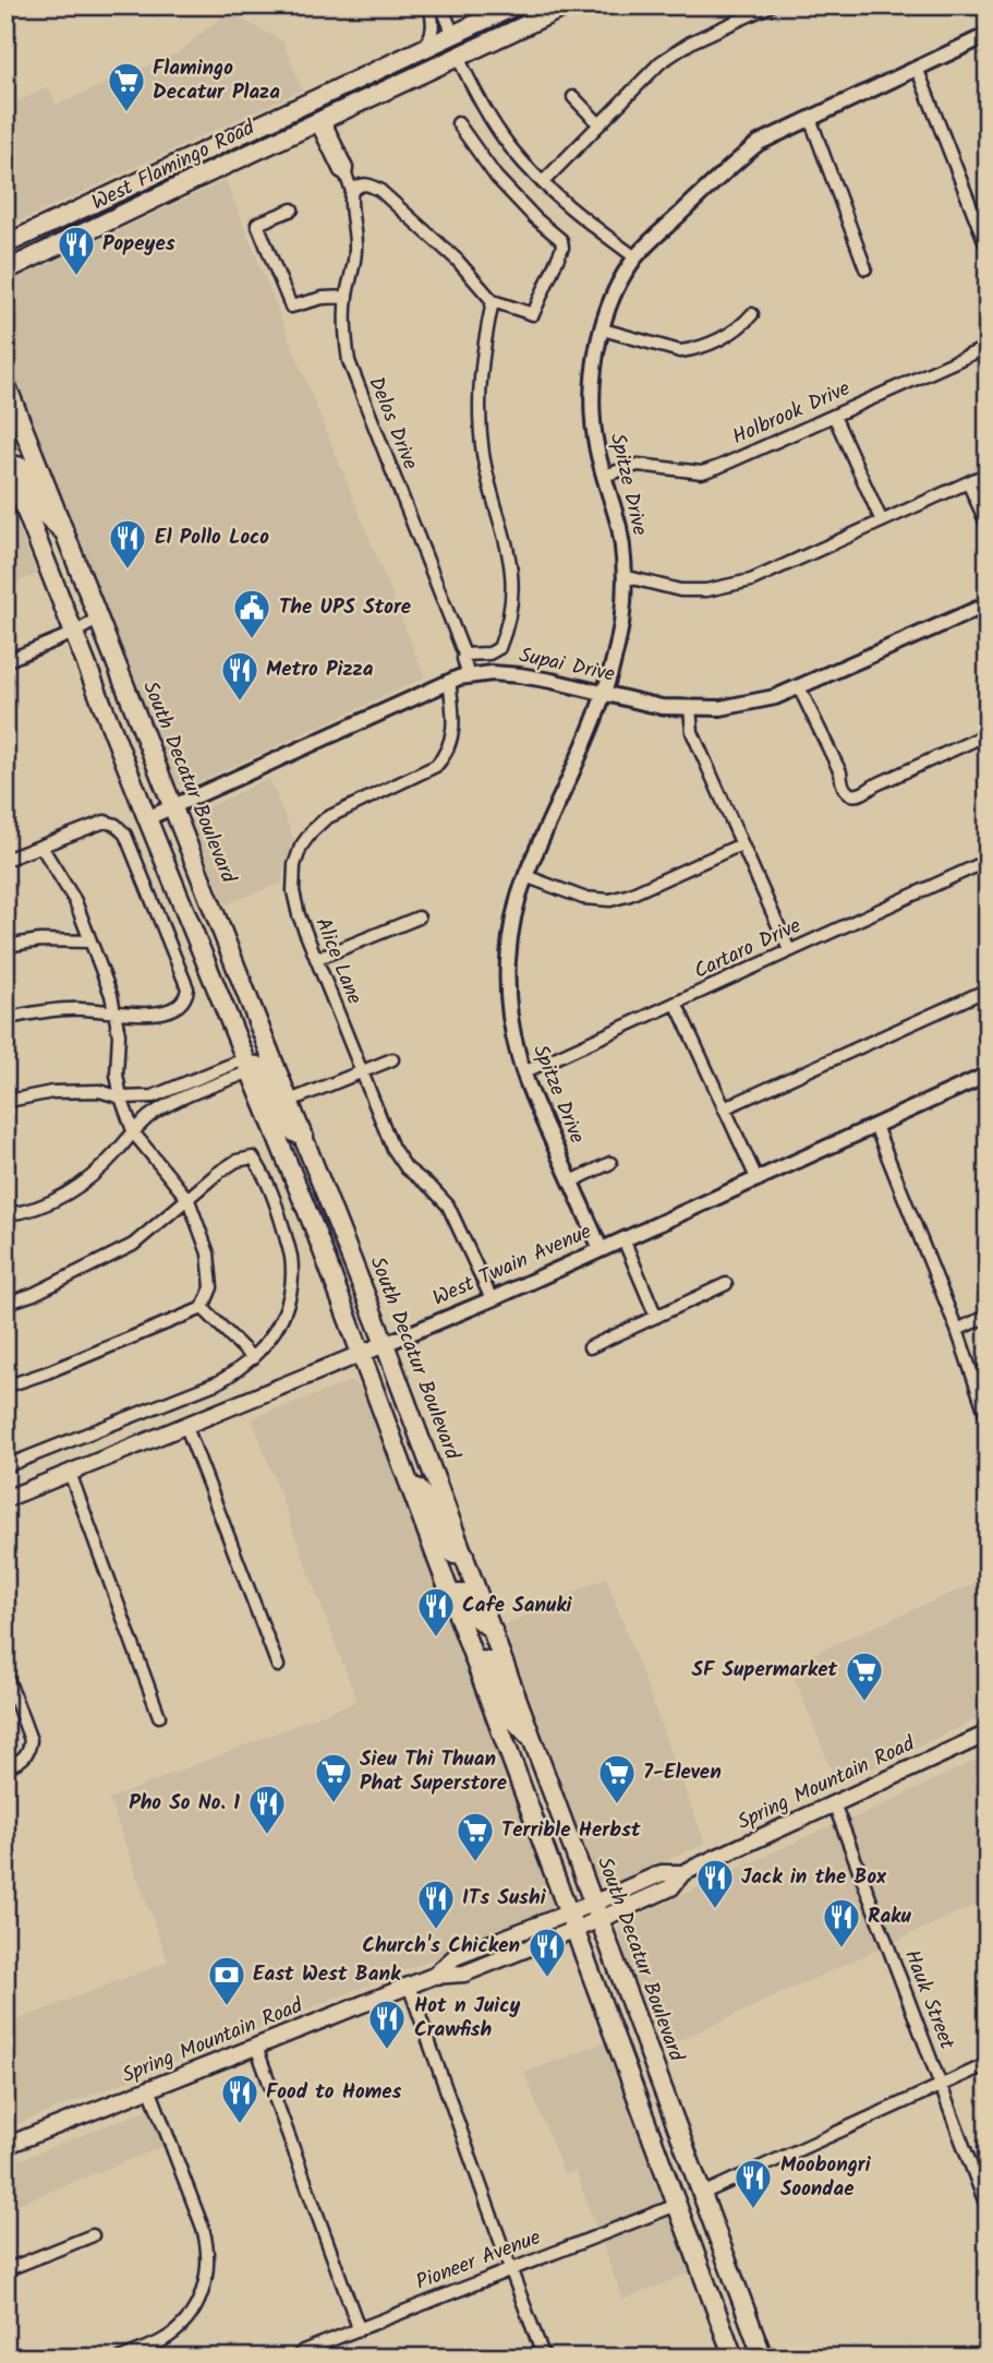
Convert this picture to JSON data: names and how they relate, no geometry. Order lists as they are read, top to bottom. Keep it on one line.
{"streets":{"main road":["West Flamingo Road","South Decatur Boulevard","West Twain Avenue","Spring Mountain Road"],"street":["Holbrook Drive","Delos Drive","Spitze Drive","Supai Drive","Cartaro Drive","Alice Lane","Hauk Street","Pioneer Avenue"]},"crossings":[["West Flamingo Road","Delos Drive"],["Holbrook Drive","Spitze Drive"],["Delos Drive","Supai Drive"],["Spitze Drive","Supai Drive"],["Spitze Drive","Cartaro Drive"],["Spitze Drive","West Twain Avenue"],["Supai Drive","South Decatur Boulevard"],["Supai Drive","Alice Lane"],["South Decatur Boulevard","West Twain Avenue"],["South Decatur Boulevard","Spring Mountain Road"],["Alice Lane","West Twain Avenue"],["Spring Mountain Road","Hauk Street"]],"places":{"supermarket":["Flamingo Decatur Plaza","SF Supermarket","Sieu Thi Thuan Phat Superstore","7-Eleven","Terrible Herbst"],"restaurant":["Popeyes","El Pollo Loco","Metro Pizza","Cafe Sanuki","Pho So No. 1","Jack in the Box","ITs Sushi","Raku","Church's Chicken","Hot n Juicy Crawfish","Food to Homes","Moobongri Soondae"],"public building":["The UPS Store"],"bank":["East West Bank"]}}
